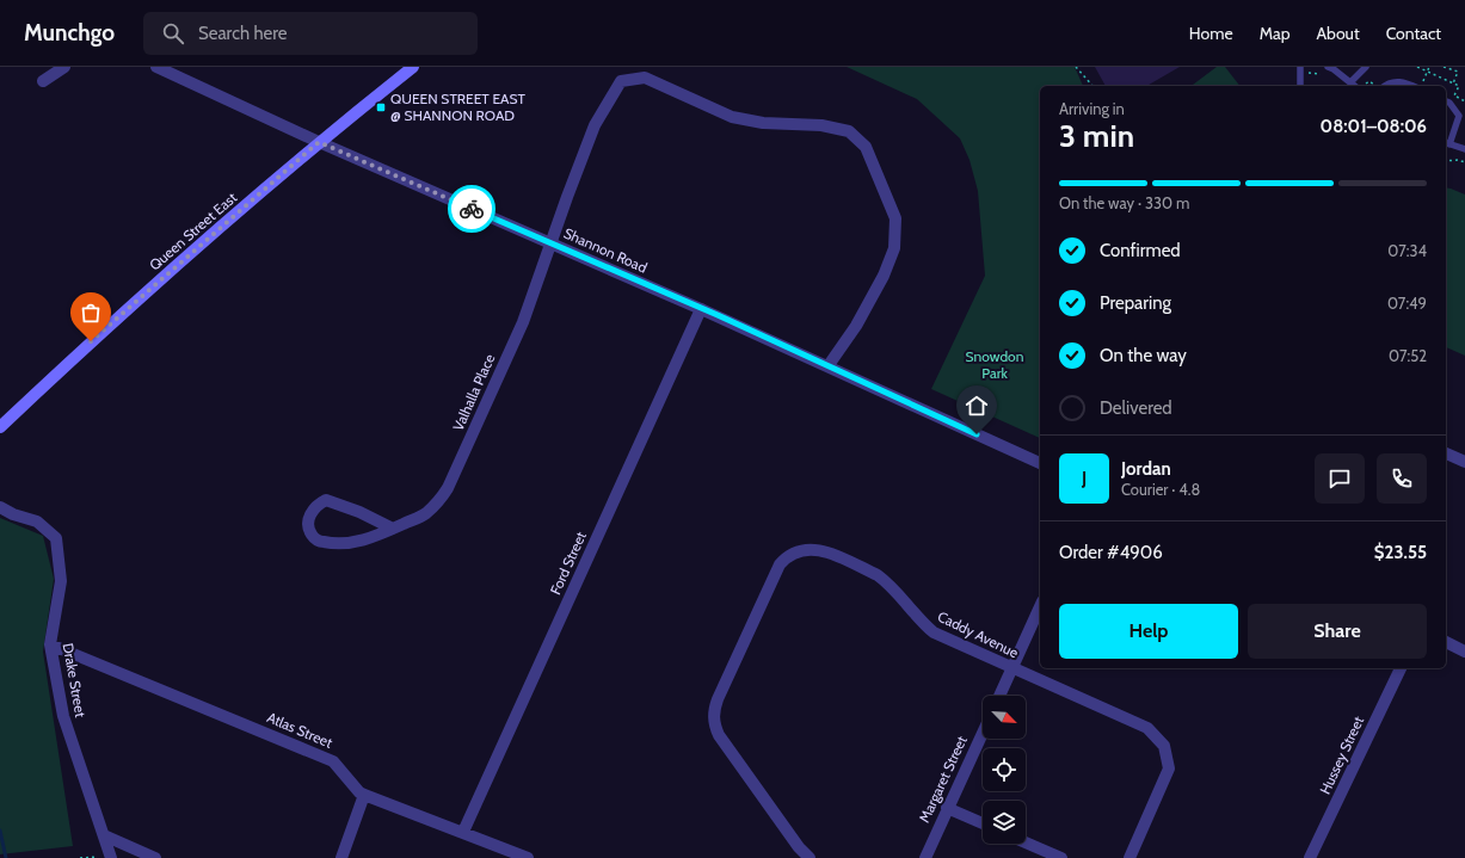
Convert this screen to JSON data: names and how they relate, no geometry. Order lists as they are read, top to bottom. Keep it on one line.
{"streets":{"main road":["Queen Street East"],"street":["Shannon Road","Valhalla Place","Ford Street","Caddy Avenue","Drake Street","Atlas Street","Hussey Street","Margaret Street"]},"crossings":[["Queen Street East","Shannon Road"],["Shannon Road","Valhalla Place"],["Shannon Road","Ford Street"],["Ford Street","Atlas Street"],["Drake Street","Atlas Street"]],"parks":["Snowdon Park"],"places":{"transit":["QUEEN STREET EAST @ SHANNON ROAD"]},"north":"bottom right","page":{"header":"Munchgo","search":"Search here","nav":["Home","Map","About","Contact"],"heading":["3 min","Arriving in","08:01–08:06"],"panel":["Jordan","Courier · 4.8","Order #4906","$23.55"],"bar":"On the way · 330 m","list":[["Confirmed","07:34"],["Preparing","07:49"],["On the way","07:52"],"Delivered"],"round":"J","buttons":["Help","Share"]}}
